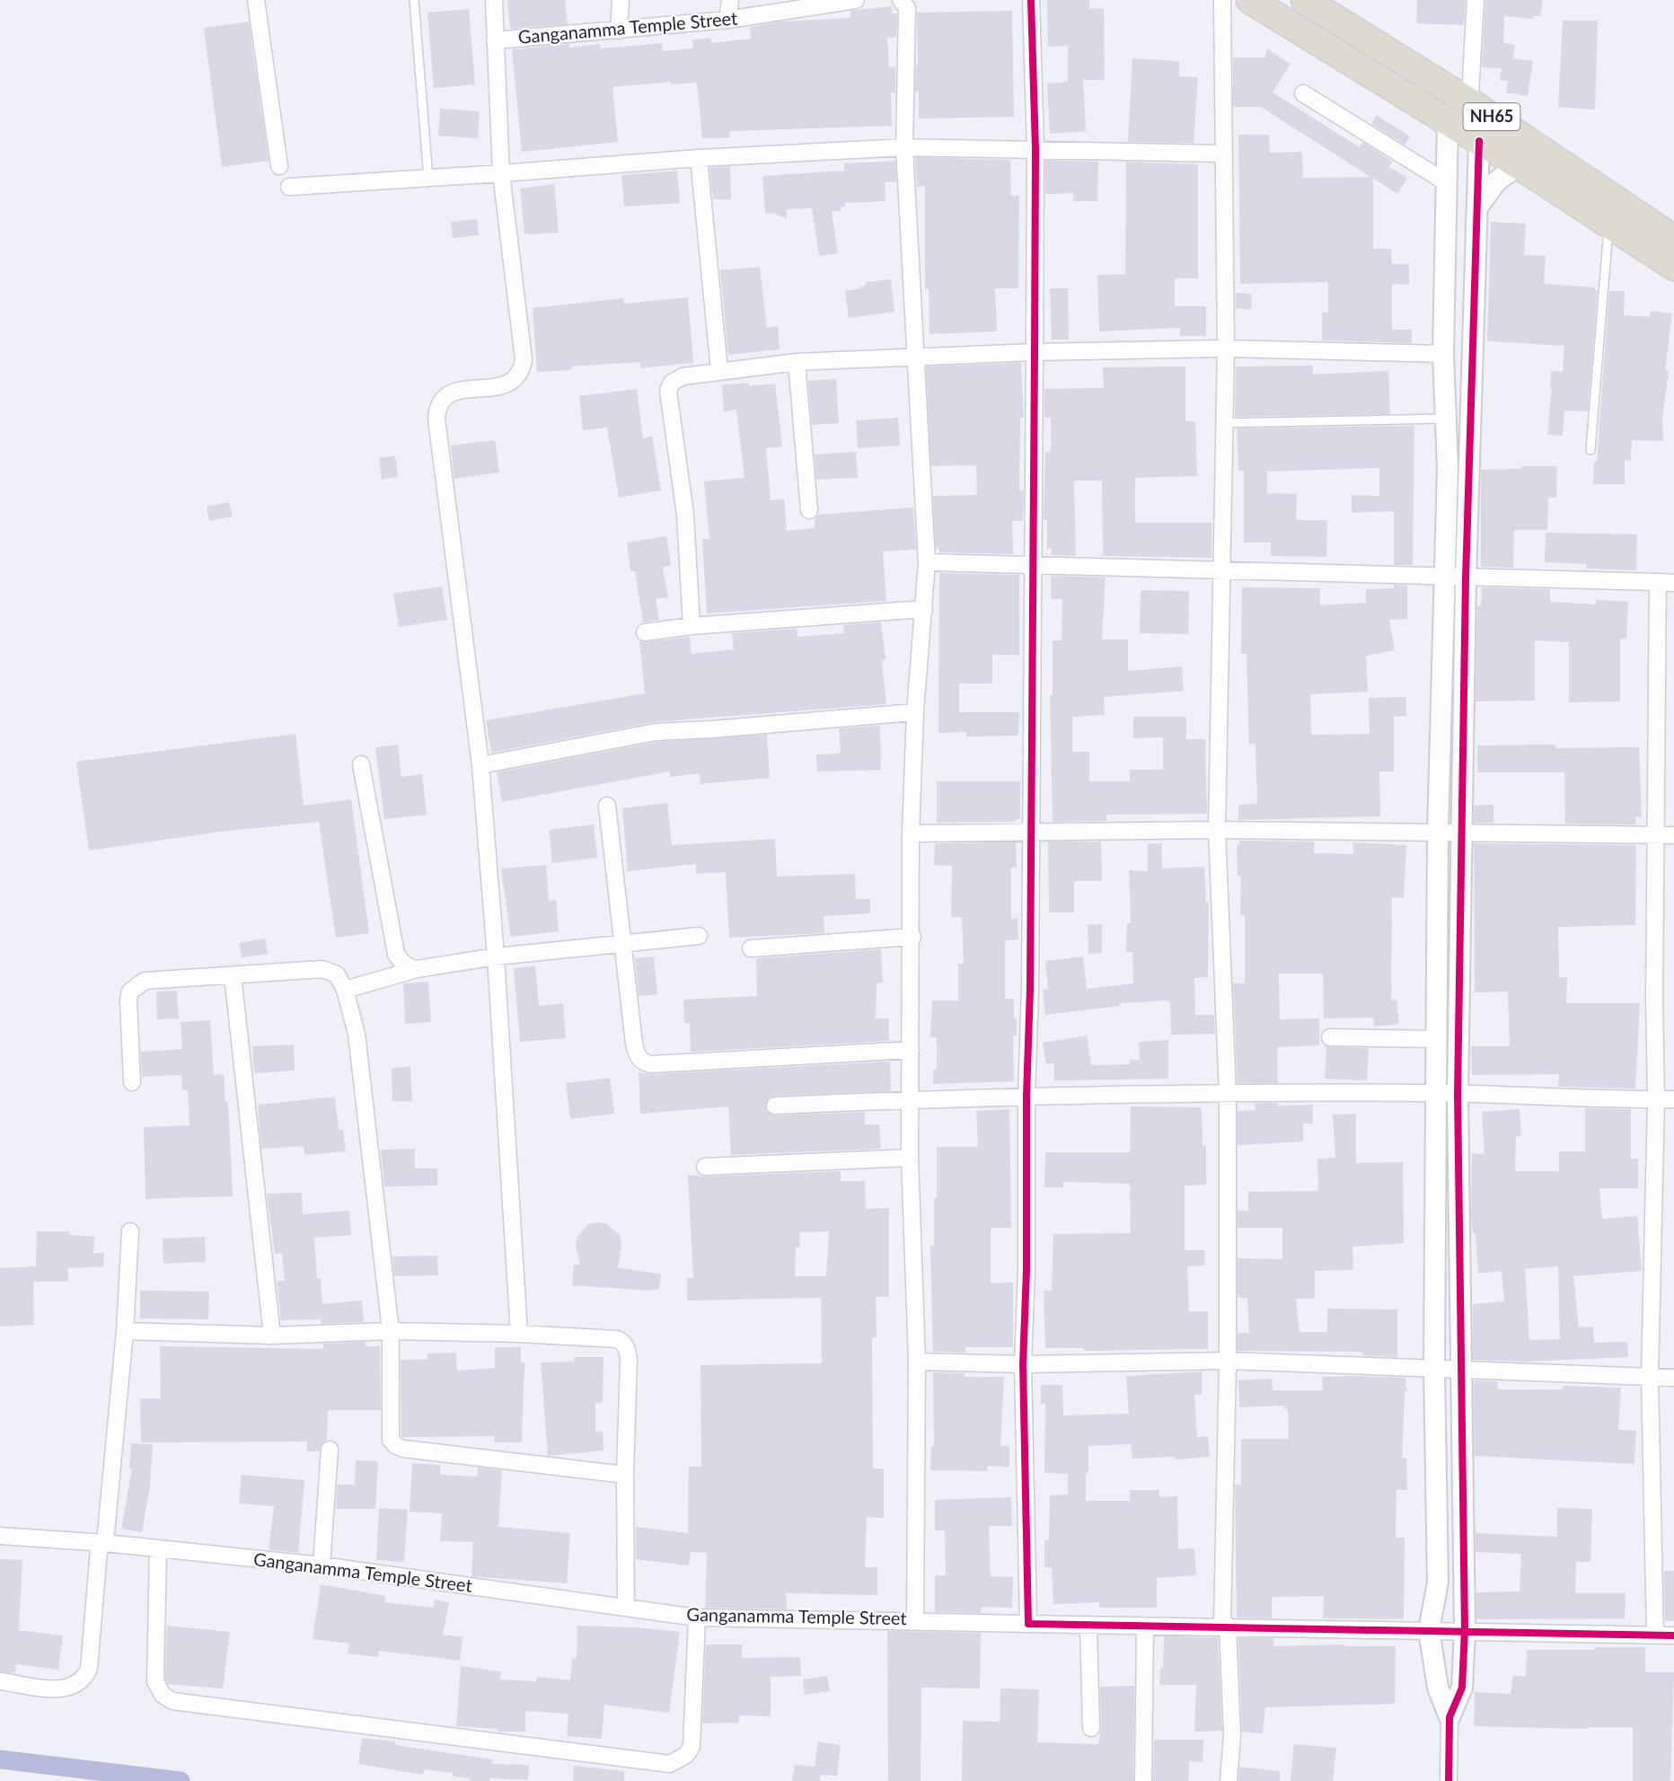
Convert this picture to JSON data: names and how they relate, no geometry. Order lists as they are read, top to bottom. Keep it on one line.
{"streets":{"highway":["NH65"],"street":["Ganganamma Temple Street"]}}
